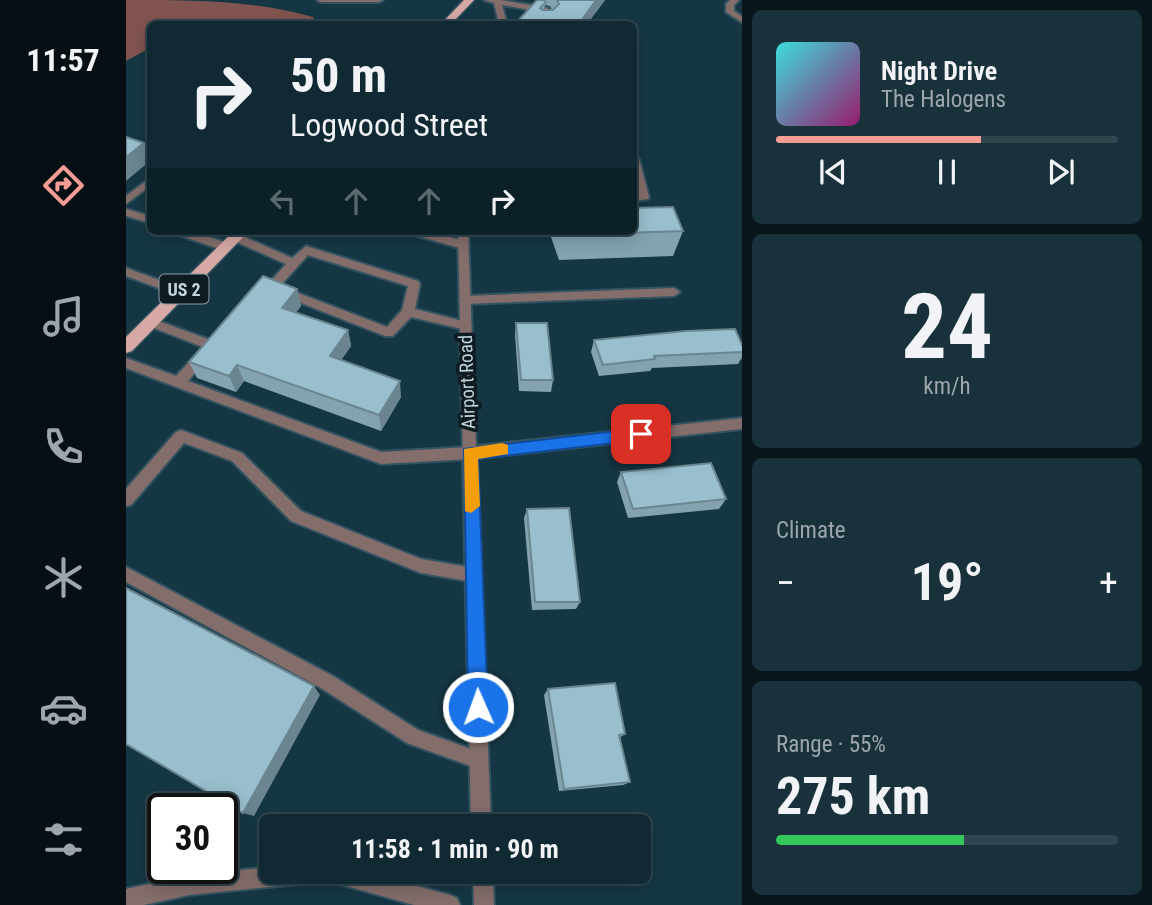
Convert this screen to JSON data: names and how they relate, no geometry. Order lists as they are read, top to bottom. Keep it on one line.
{"streets":{"main road":["US 2"],"street":["Airport Road"]},"page":{"tabs":"11:57","turn":["50 m","Logwood Street"],"song":["Night Drive","The Halogens"],"tile":[["24","km/h"],"Climate",["Range · 55%","275 km"]],"heat":["−","19°","+"],"limit":"30","trip":"11:58 · 1 min · 90 m"}}
